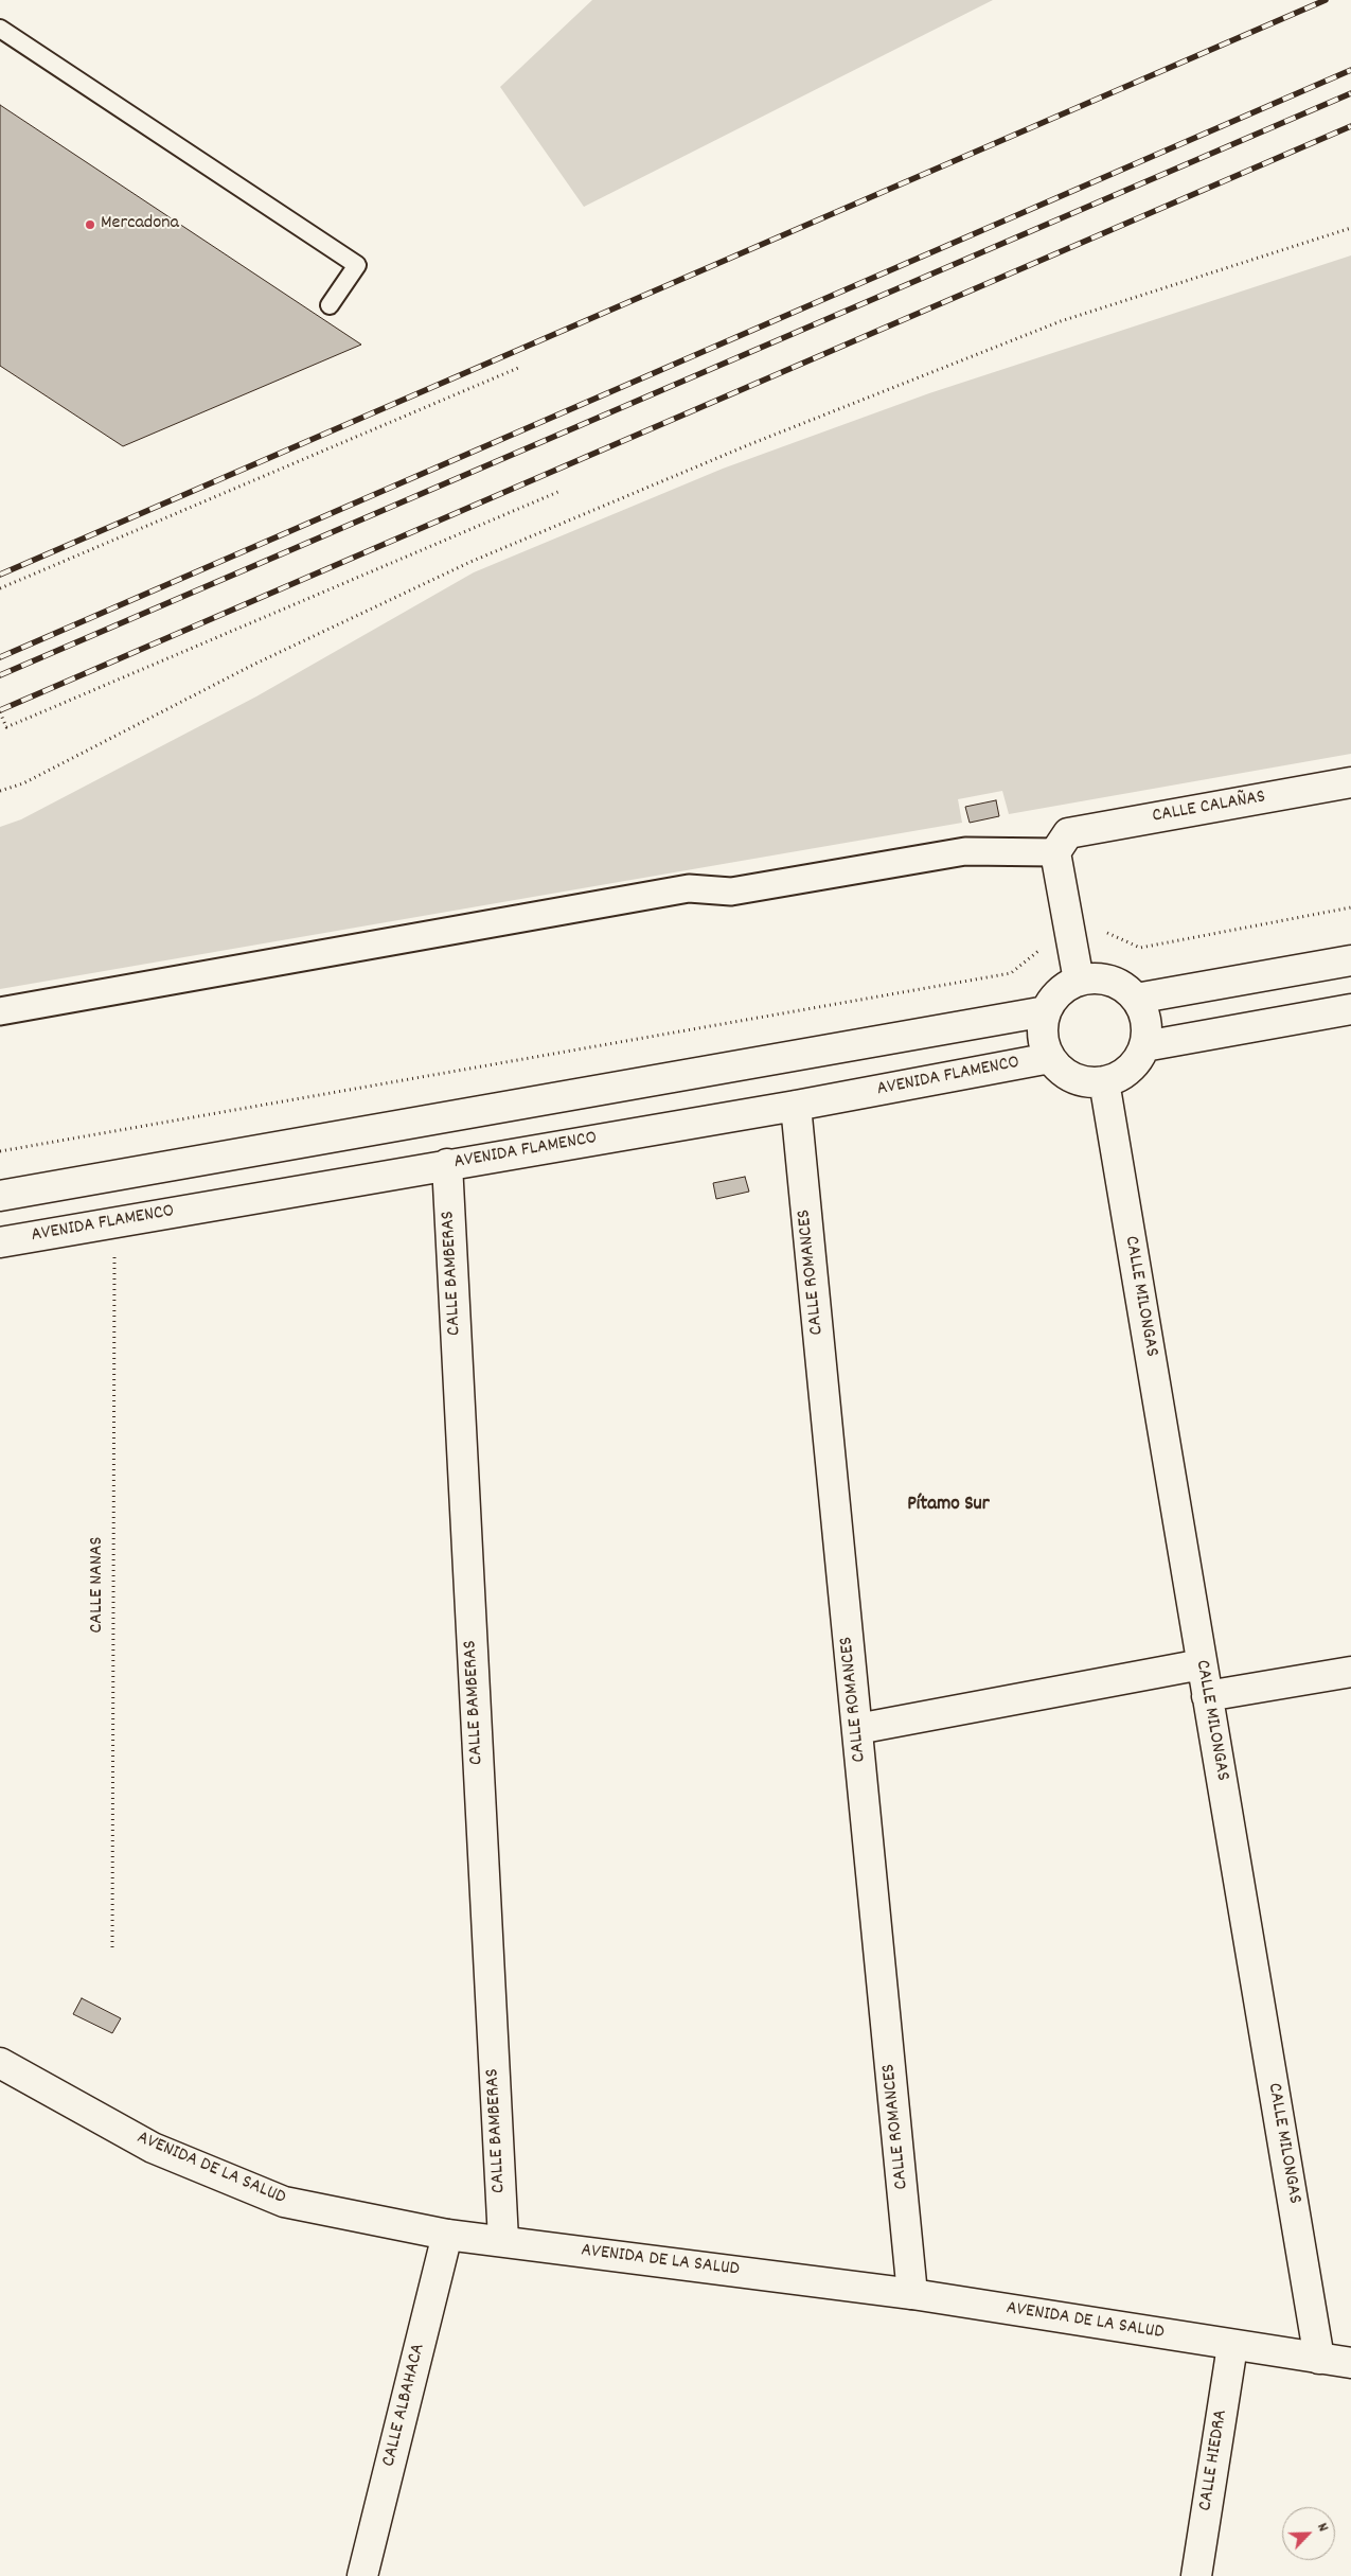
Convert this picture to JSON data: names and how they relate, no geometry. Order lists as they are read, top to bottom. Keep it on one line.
{"streets":{"street":["CALLE CALAÑAS","AVENIDA FLAMENCO","CALLE ROMANCES","CALLE BAMBERAS","CALLE MILONGAS","AVENIDA DE LA SALUD","CALLE ALBAHACA","CALLE HIEDRA"],"path":["CALLE NANAS"]},"crossings":[["AVENIDA FLAMENCO","CALLE ROMANCES"],["AVENIDA FLAMENCO","CALLE BAMBERAS"],["AVENIDA FLAMENCO","CALLE MILONGAS"],["AVENIDA FLAMENCO","CALLE NANAS"],["CALLE ROMANCES","AVENIDA DE LA SALUD"],["CALLE BAMBERAS","AVENIDA DE LA SALUD"],["CALLE MILONGAS","AVENIDA DE LA SALUD"],["AVENIDA DE LA SALUD","CALLE ALBAHACA"],["AVENIDA DE LA SALUD","CALLE HIEDRA"]],"districts":["Pítamo Sur"],"places":["Mercadona"],"north":"top right"}
